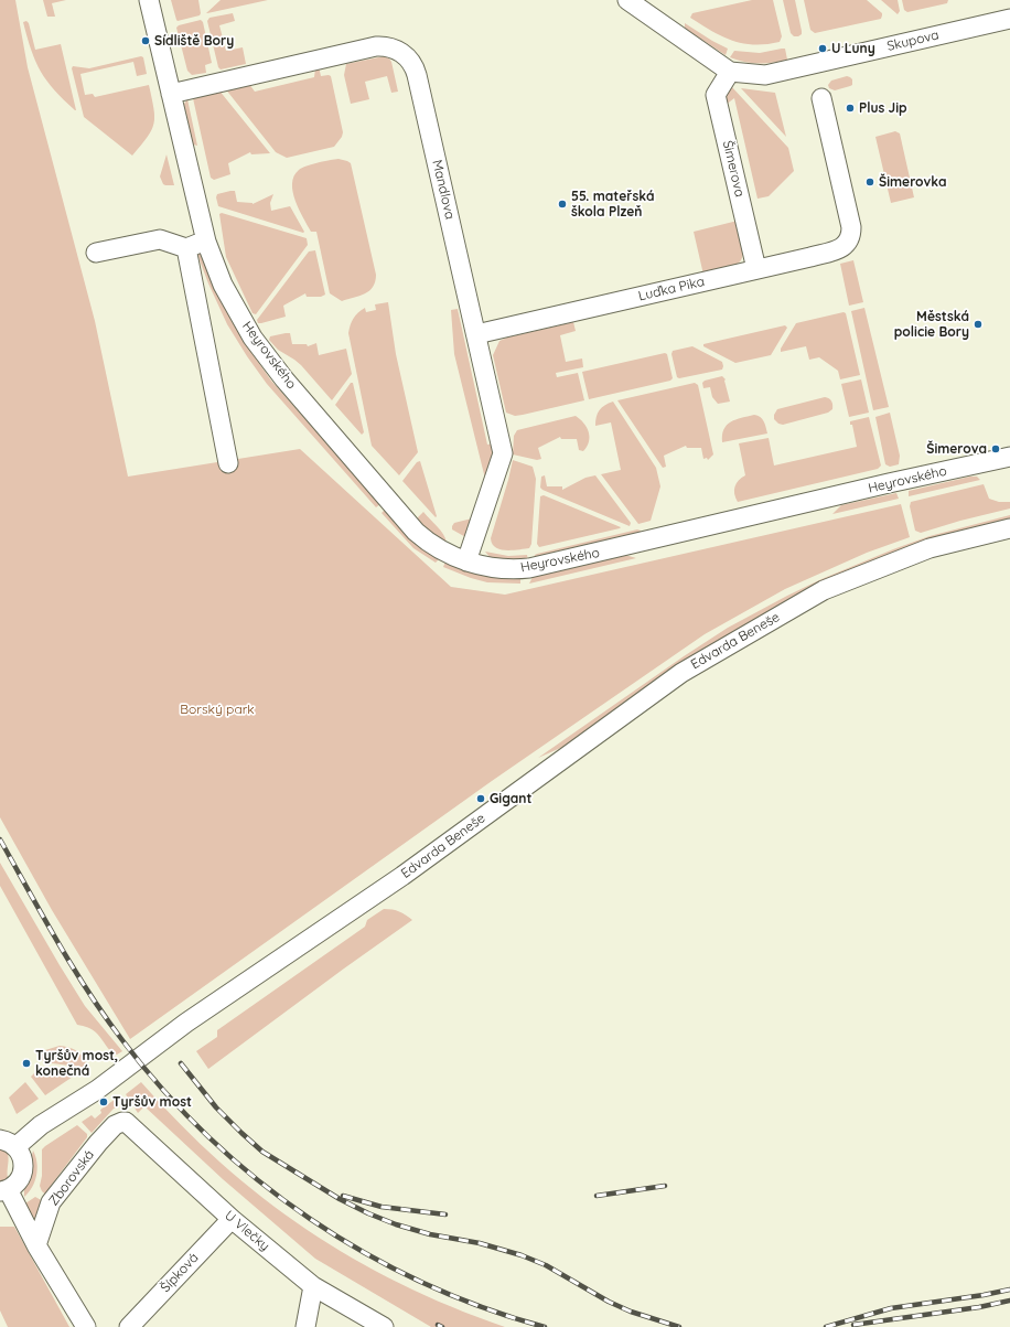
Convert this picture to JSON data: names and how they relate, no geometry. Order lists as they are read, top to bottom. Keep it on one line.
{"streets":{"street":["Skupova","Šimerova","Mandlova","Luďka Pika","Heyrovského","Edvarda Beneše","Zborovská","U Vlečky","Šípková"]},"crossings":[["Skupova","Šimerova"],["Šimerova","Luďka Pika"],["Mandlova","Luďka Pika"],["Mandlova","Heyrovského"],["Zborovská","U Vlečky"],["U Vlečky","Šípková"]],"parks":["Borský park"],"places":["Sídliště Bory","U Luny","Plus Jip","Šimerovka","55. mateřská škola Plzeň","Městská policie Bory","Šimerova","Gigant","Tyršův most, konečná","Tyršův most"]}
